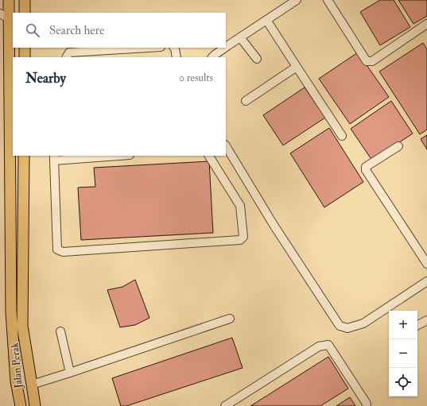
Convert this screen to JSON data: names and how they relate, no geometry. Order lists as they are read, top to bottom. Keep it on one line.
{"streets":{"main road":["Jalan Perak"]},"page":{"search":"Search here","heading":["Nearby","0 results"],"map_buttons":["+","−"]}}
